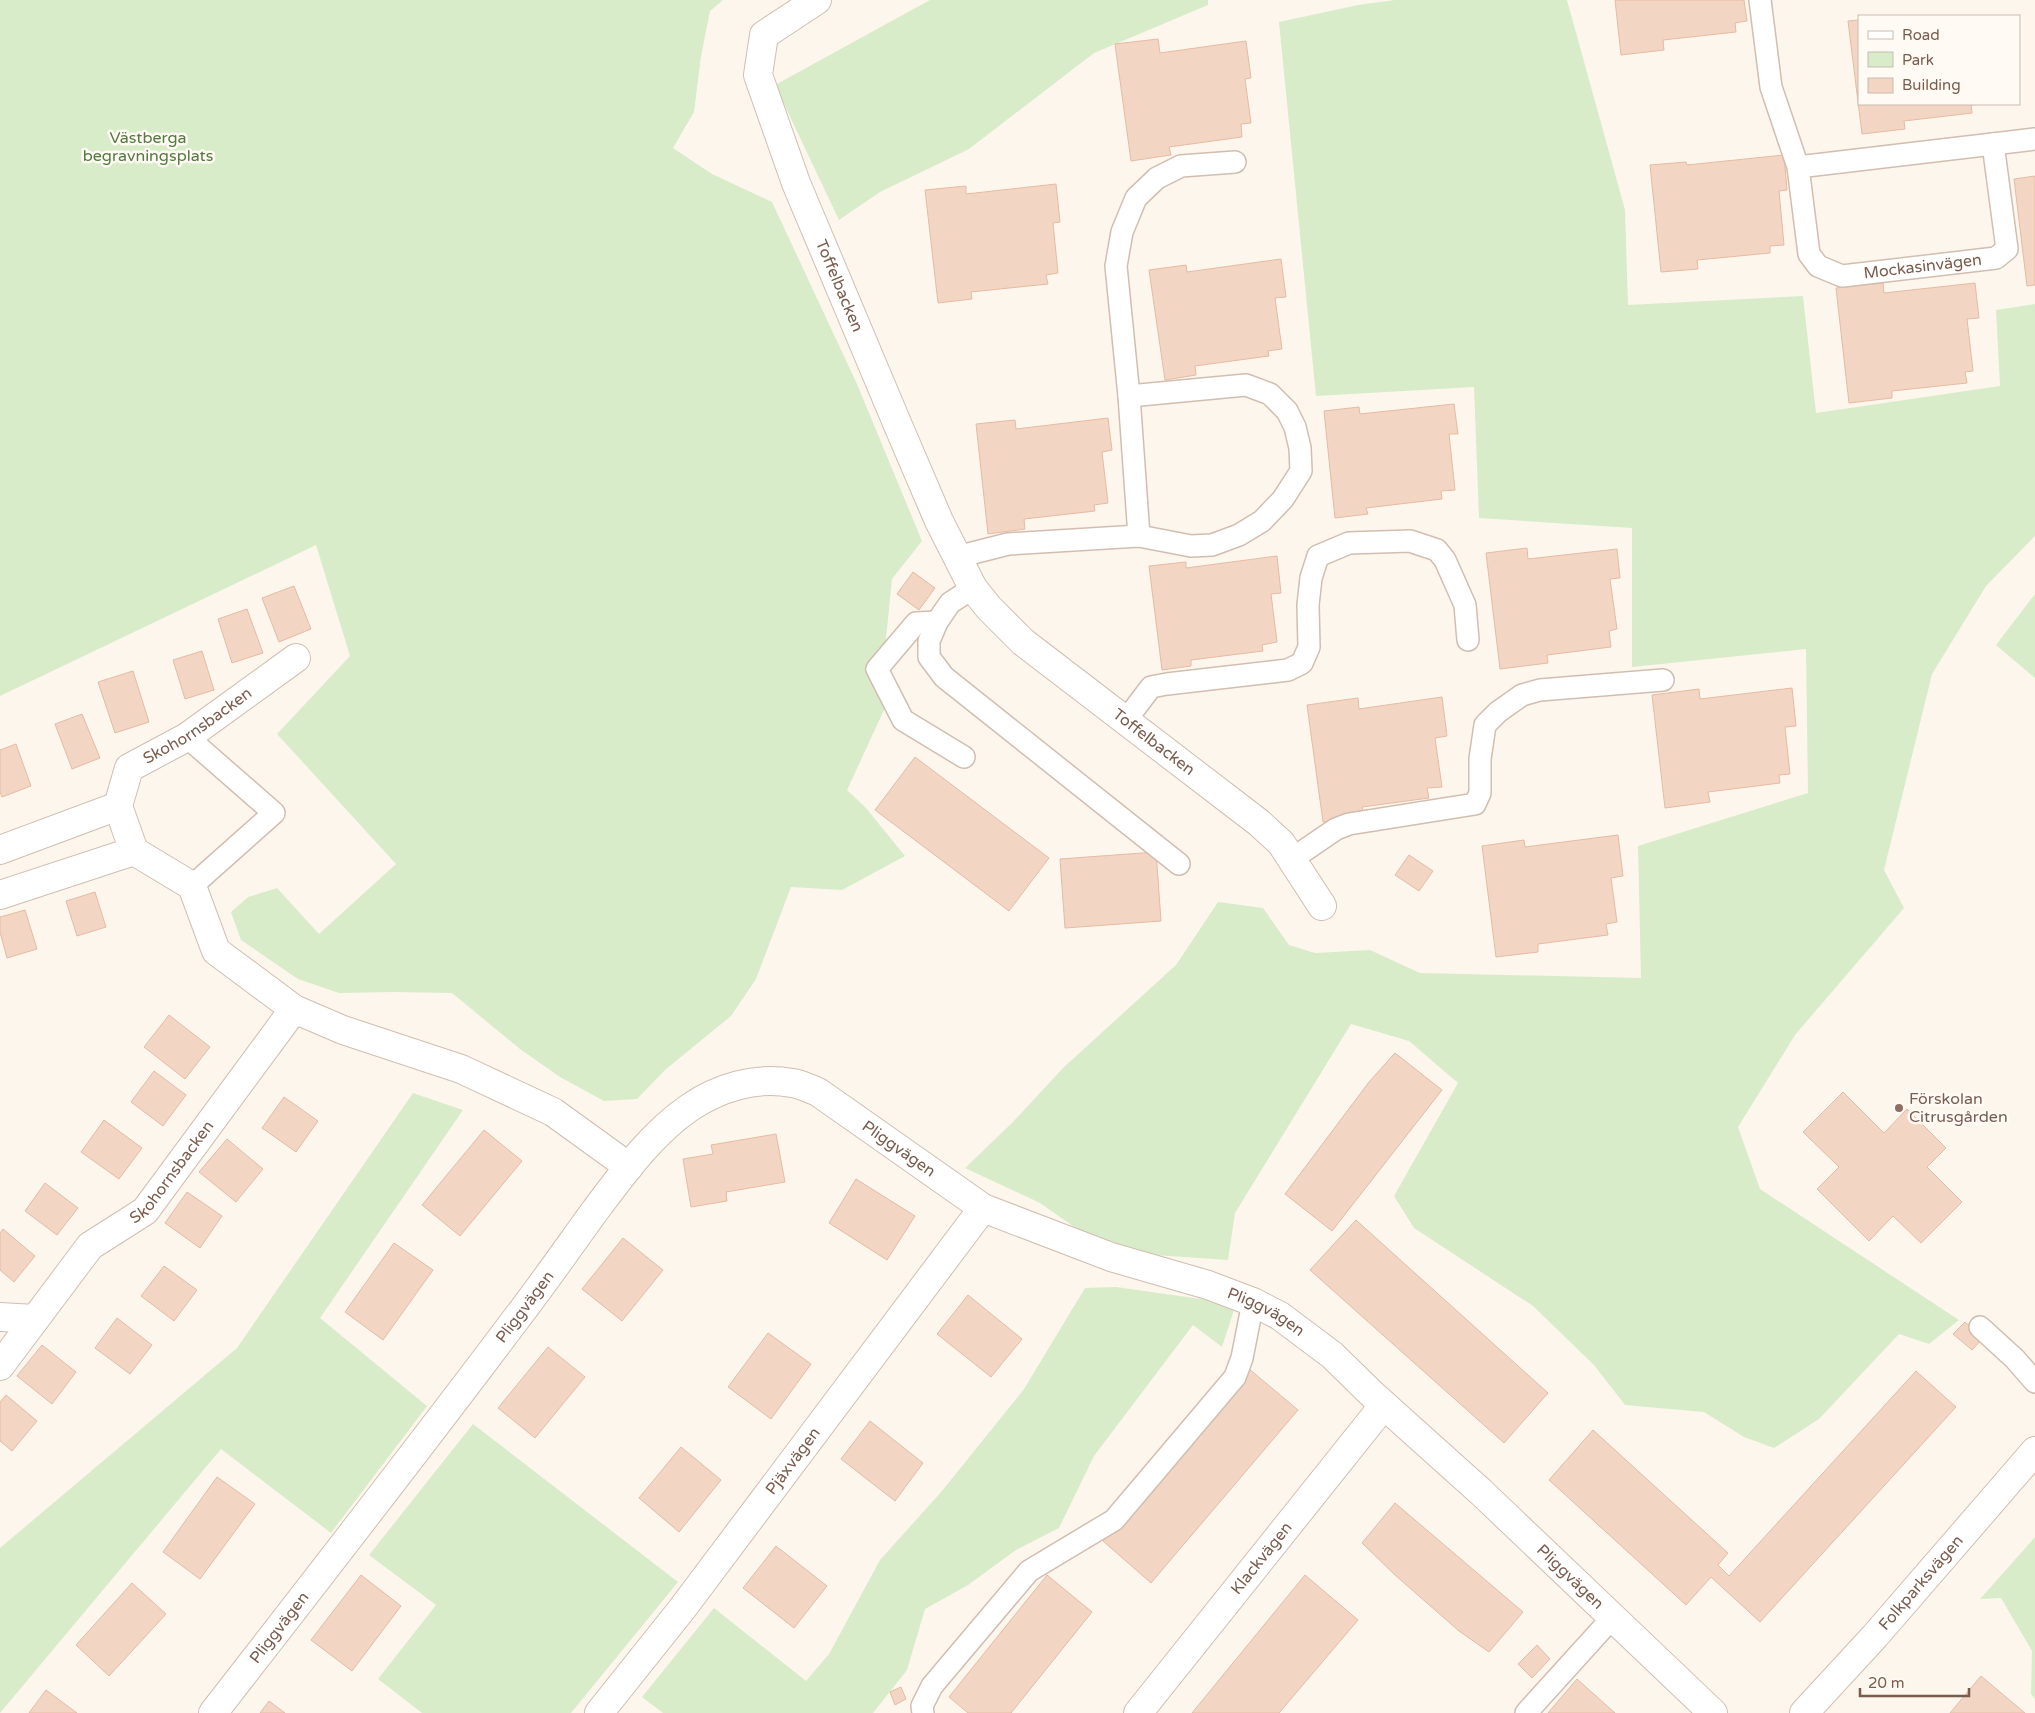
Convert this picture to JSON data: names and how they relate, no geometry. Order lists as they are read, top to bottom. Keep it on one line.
{"streets":{"street":["Toffelbacken","Skohornsbacken","Pliggvägen","Pjäxvägen","Klackvägen","Folkparksvägen"],"lane":["Mockasinvägen"]},"crossings":[["Pliggvägen","Pjäxvägen"],["Pliggvägen","Klackvägen"]],"parks":["Västberga begravningsplats"],"places":["Förskolan Citrusgården"],"legend":["Road","Park","Building"],"scale_bar":"20 m"}
